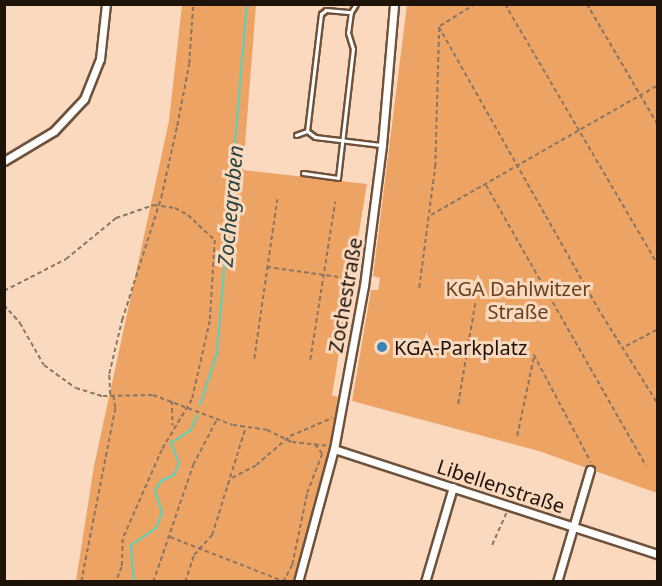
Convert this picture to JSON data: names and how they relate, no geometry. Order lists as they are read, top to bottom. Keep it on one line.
{"streets":{"street":["Zochestraße","Libellenstraße"]},"crossings":[["Zochestraße","Libellenstraße"]],"water":["Zochegraben"],"parks":["KGA Dahlwitzer Straße"],"places":["KGA-Parkplatz"]}
